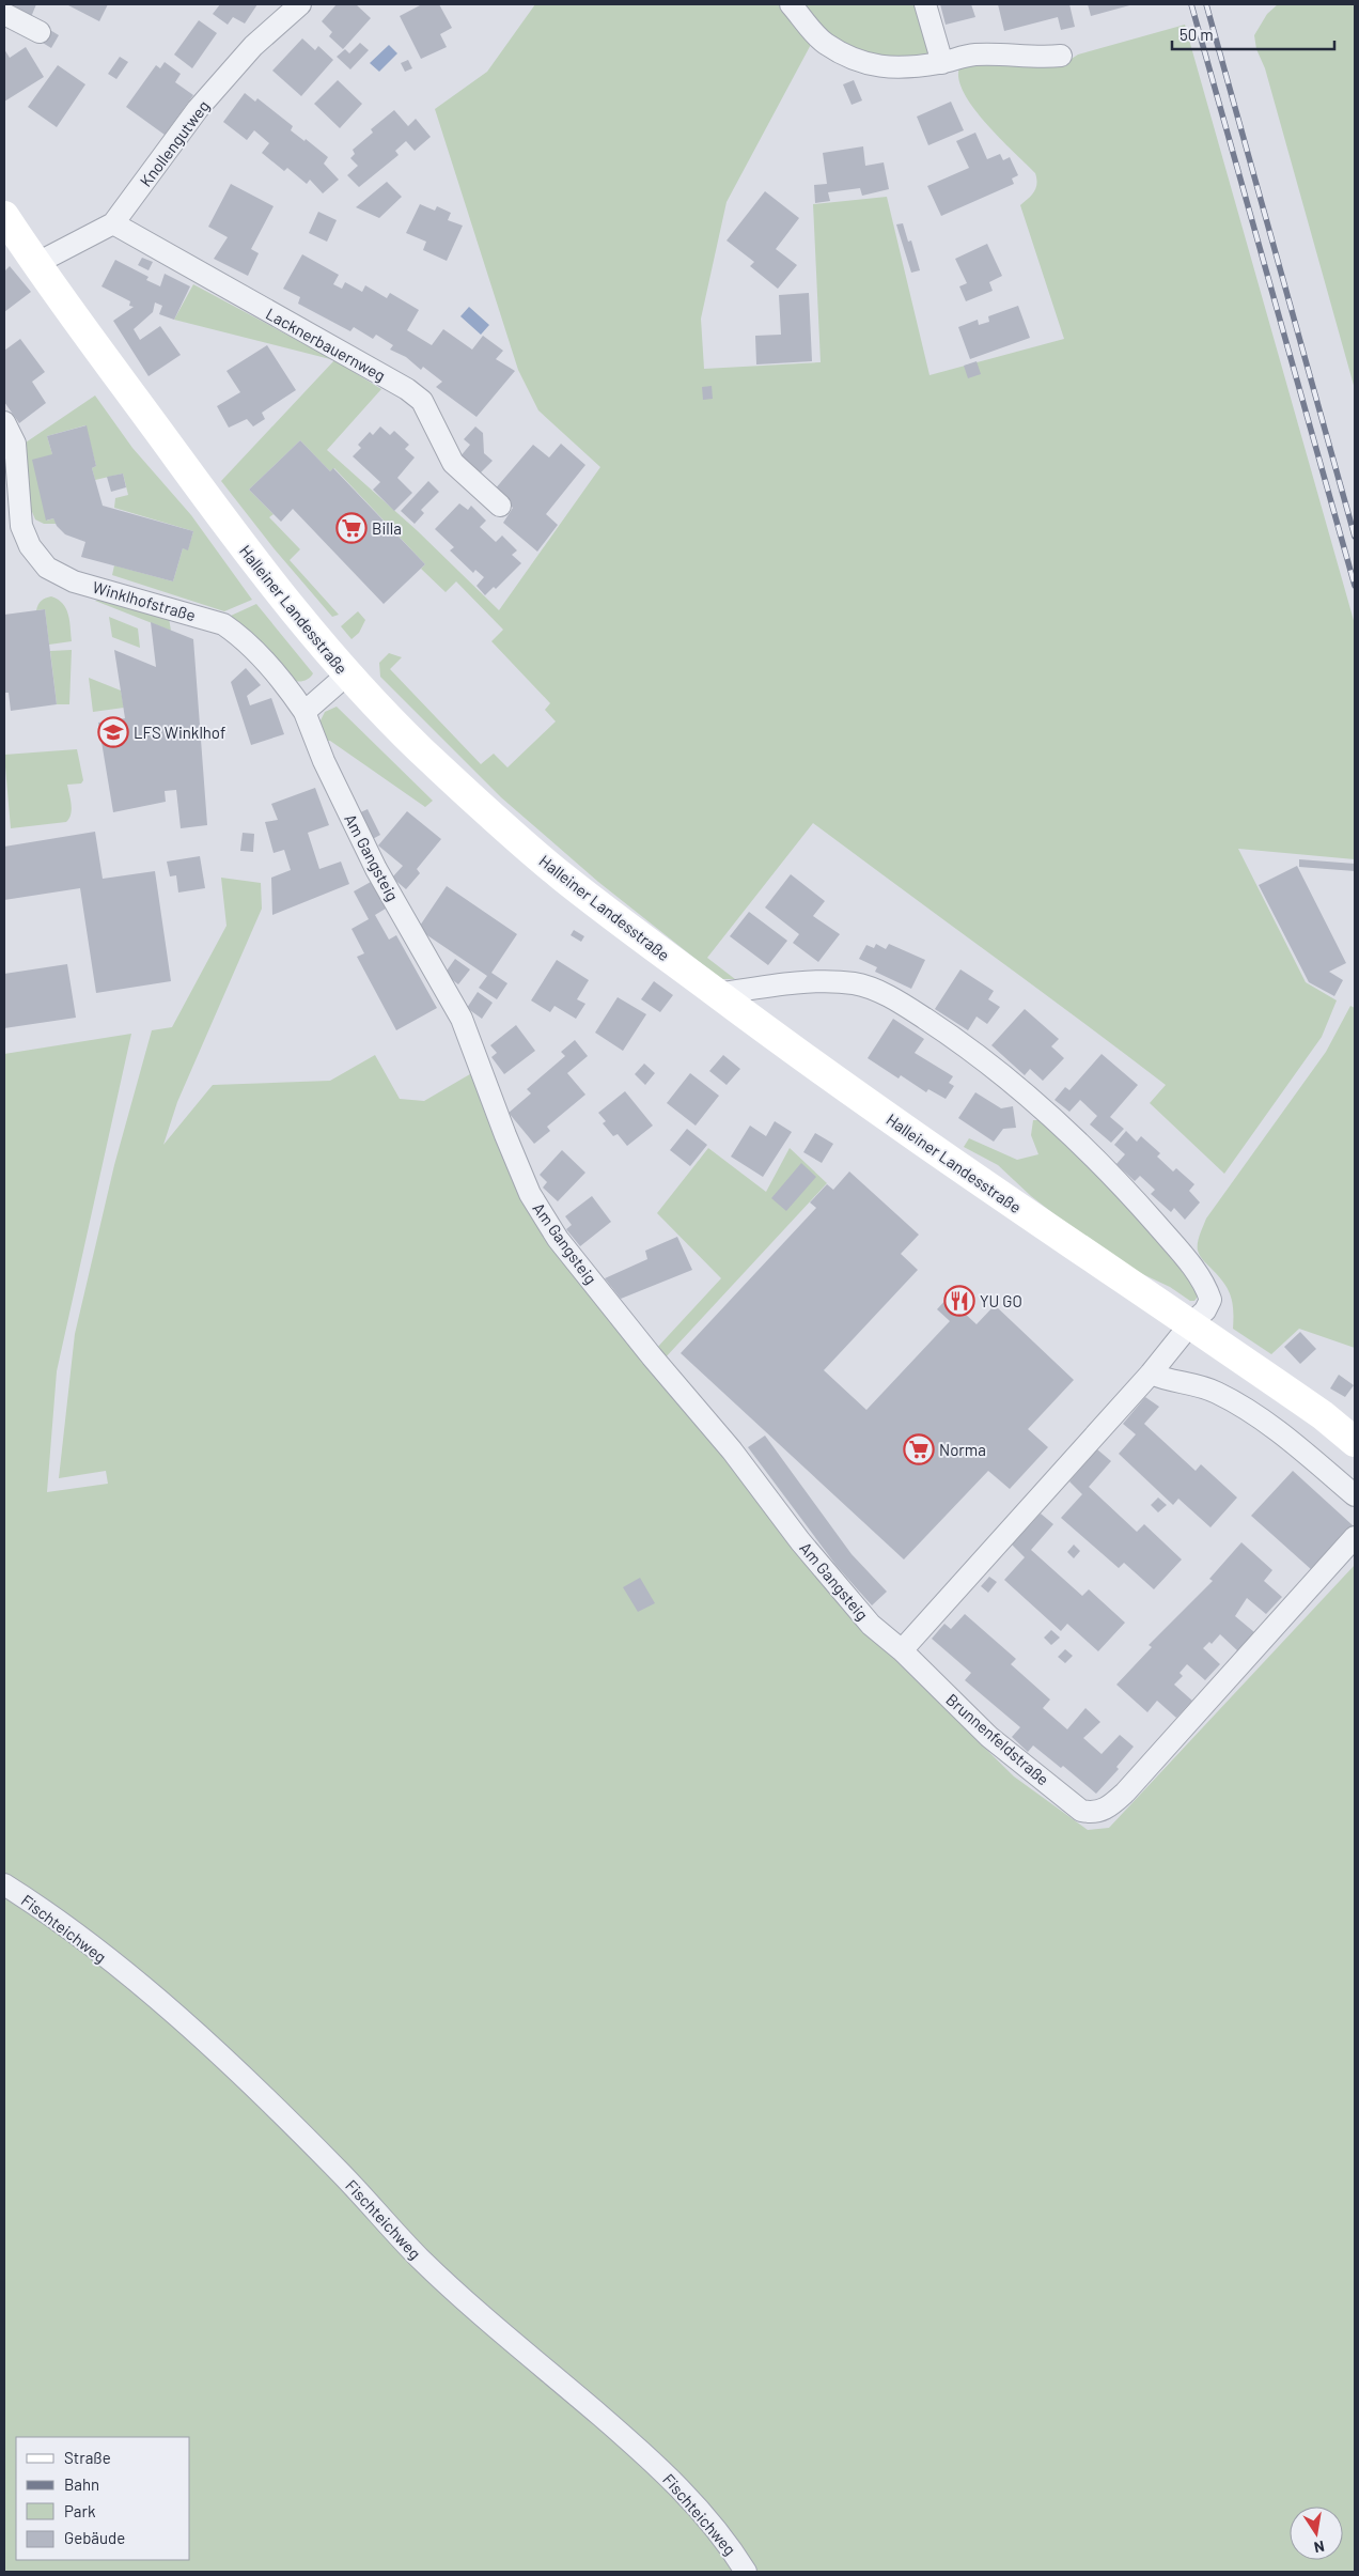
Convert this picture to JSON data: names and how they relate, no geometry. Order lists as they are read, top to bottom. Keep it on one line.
{"streets":{"main road":["Halleiner Landesstraße"],"street":["Knollengutweg","Lacknerbauernweg","Winklhofstraße","Am Gangsteig","Brunnenfeldstraße","Fischteichweg"]},"crossings":[["Knollengutweg","Lacknerbauernweg"],["Knollengutweg","Halleiner Landesstraße"],["Winklhofstraße","Am Gangsteig"],["Am Gangsteig","Brunnenfeldstraße"]],"places":{"supermarket":["Billa","Norma"],"school or university":["LFS Winklhof"],"restaurant":["YU GO"]},"legend":["Straße","Bahn","Park","Gebäude"],"scale_bar":"50 m","north":"bottom"}
